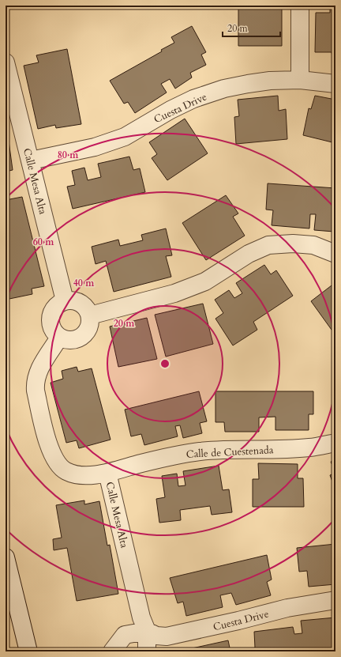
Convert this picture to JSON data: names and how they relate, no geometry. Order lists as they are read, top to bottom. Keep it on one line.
{"streets":{"street":["Cuesta Drive","Calle Mesa Alta","Calle de Cuestenada"]},"crossings":[["Cuesta Drive","Calle Mesa Alta"],["Calle Mesa Alta","Calle de Cuestenada"]],"scale_bar":"20 m","rings":["80 m","60 m","40 m","20 m"]}
